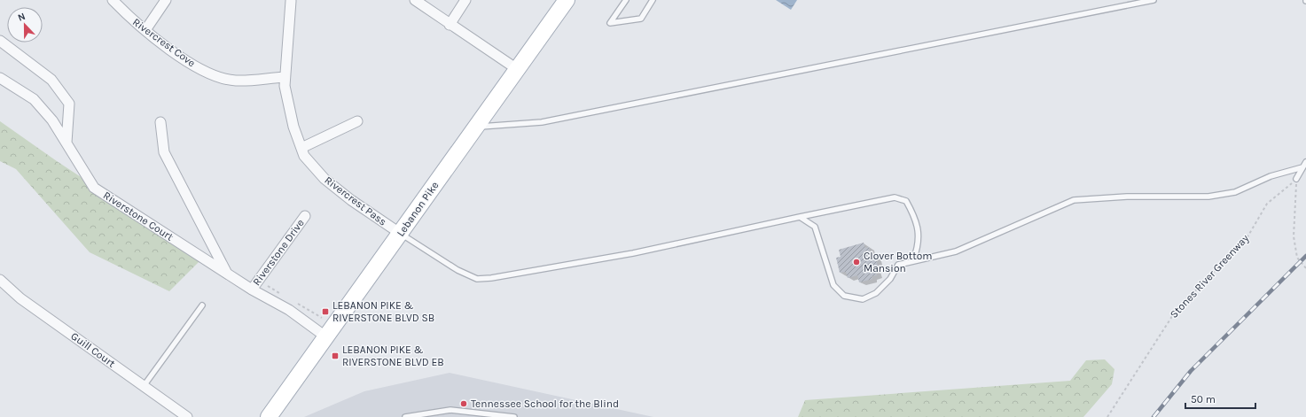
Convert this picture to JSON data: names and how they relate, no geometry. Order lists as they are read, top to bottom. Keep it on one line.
{"streets":{"main road":["Lebanon Pike"],"street":["Rivercrest Cove","Rivercrest Pass","Riverstone Court","Riverstone Drive","Guill Court"],"path":["Stones River Greenway"]},"crossings":[["Rivercrest Cove","Rivercrest Pass"],["Rivercrest Pass","Lebanon Pike"],["Lebanon Pike","Riverstone Court"],["Riverstone Court","Riverstone Drive"]],"places":{"other":["Clover Bottom Mansion","Tennessee School for the Blind"],"transit":["LEBANON PIKE & RIVERSTONE BLVD SB","LEBANON PIKE & RIVERSTONE BLVD EB"]},"scale_bar":"50 m","north":"top"}
